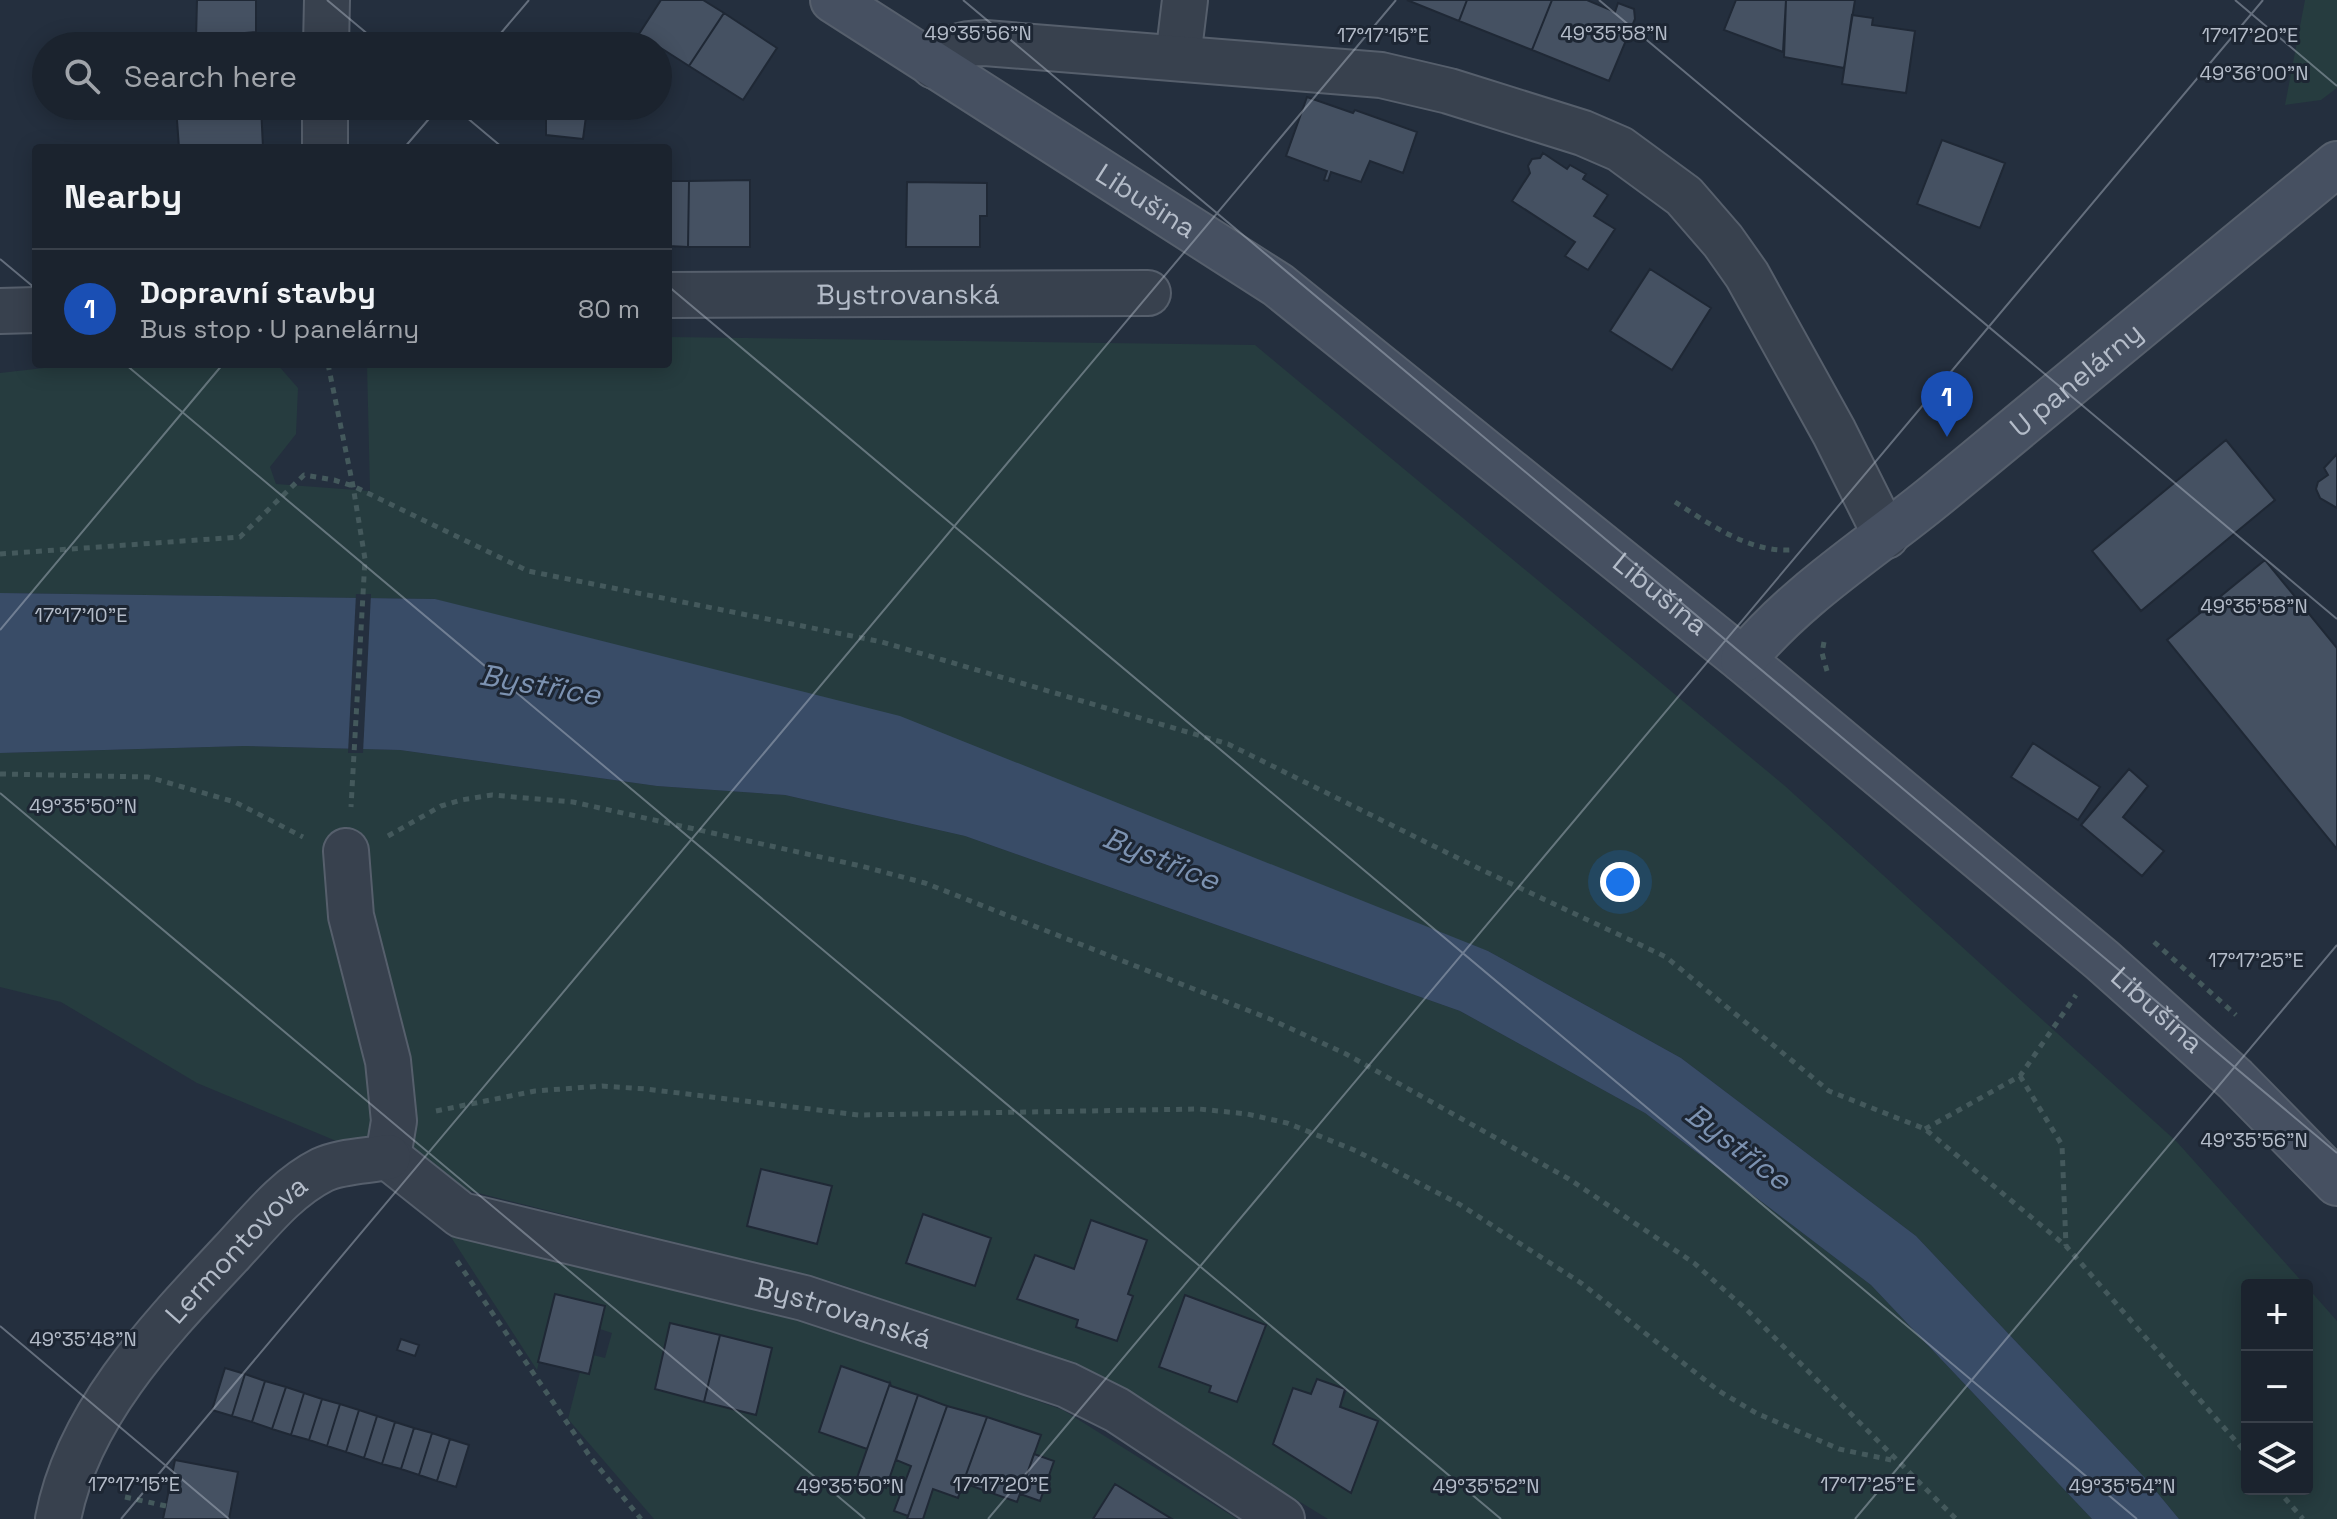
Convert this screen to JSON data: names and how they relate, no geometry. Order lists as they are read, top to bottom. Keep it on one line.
{"streets":{"street":["Libušina","Bystrovanská","U panelárny","Lermontovova"]},"crossings":[["Libušina","U panelárny"],["Bystrovanská","Lermontovova"]],"water":["Bystřice"],"page":{"search":"Search here","heading":"Nearby","list":[{"mark":"1","name":"Dopravní stavby","note":"Bus stop · U panelárny","value":"80 m"}],"pins":"1","map_buttons":["+","−"]},"coordinates":["49°35'56\"N","49°35'58\"N","17°17'15\"E","17°17'20\"E","49°36'00\"N","17°17'10\"E","49°35'50\"N","17°17'25\"E","49°35'48\"N","49°35'52\"N","49°35'54\"N"]}
